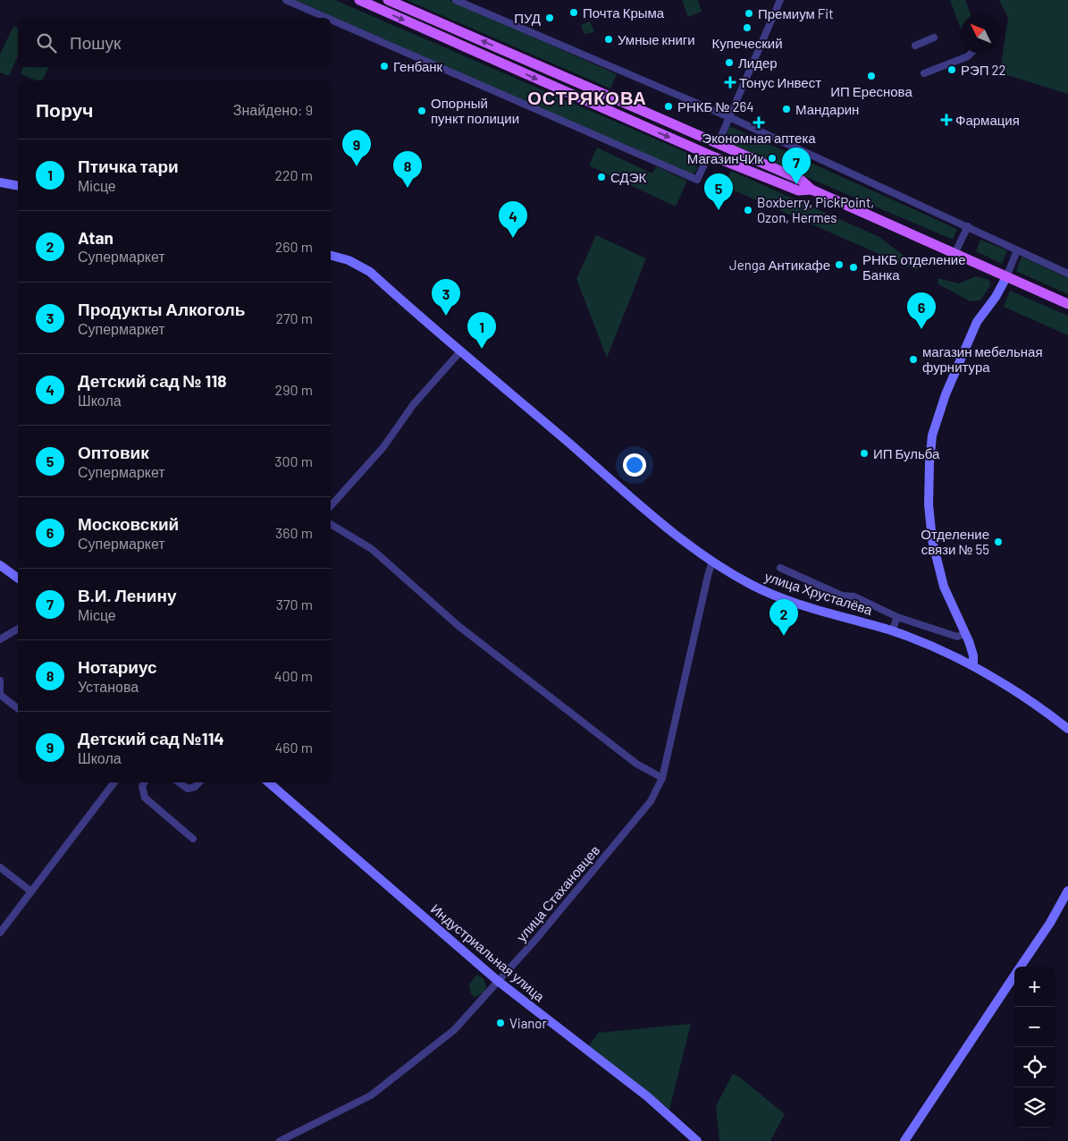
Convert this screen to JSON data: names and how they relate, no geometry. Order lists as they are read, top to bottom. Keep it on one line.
{"streets":{"main road":["улица Хрусталёва","Индустриальная улица"],"street":["улица Стахановцев"]},"crossings":[["улица Хрусталёва","улица Стахановцев"],["улица Стахановцев","Индустриальная улица"]],"districts":["ОСТРЯКОВА"],"places":{"other":["Почта Крыма","Премиум Fit","ПУД","Купеческий","Умные книги","Лидер","Генбанк","РЭП 22","ИП Ереснова","РНКБ № 264","Мандарин","Опорный пункт полиции","МагазинЧИк","СДЭК","Boxberry, PickPoint, Ozon, Hermes","Jenga Антикафе","РНКБ отделение Банка","магазин мебельная фурнитура","ИП Бульба","Отделение связи № 55","Vianor"],"health":["Тонус Инвест","Фармация","Экономная аптека"]},"north":"top left","page":{"search":"Пошук","heading":["Поруч","Знайдено: 9"],"pins":["9","7","8","5","4","3","6","1","2"],"list":[{"mark":"1","name":"Птичка тари","note":"Місце","value":"220 m"},{"mark":"2","name":"Atan","note":"Супермаркет","value":"260 m"},{"mark":"3","name":"Продукты Алкоголь","note":"Супермаркет","value":"270 m"},{"mark":"4","name":"Детский сад № 118","note":"Школа","value":"290 m"},{"mark":"5","name":"Оптовик","note":"Супермаркет","value":"300 m"},{"mark":"6","name":"Московский","note":"Супермаркет","value":"360 m"},{"mark":"7","name":"В.И. Ленину","note":"Місце","value":"370 m"},{"mark":"8","name":"Нотариус","note":"Установа","value":"400 m"},{"mark":"9","name":"Детский сад №114","note":"Школа","value":"460 m"}],"map_buttons":["+","−"]}}
